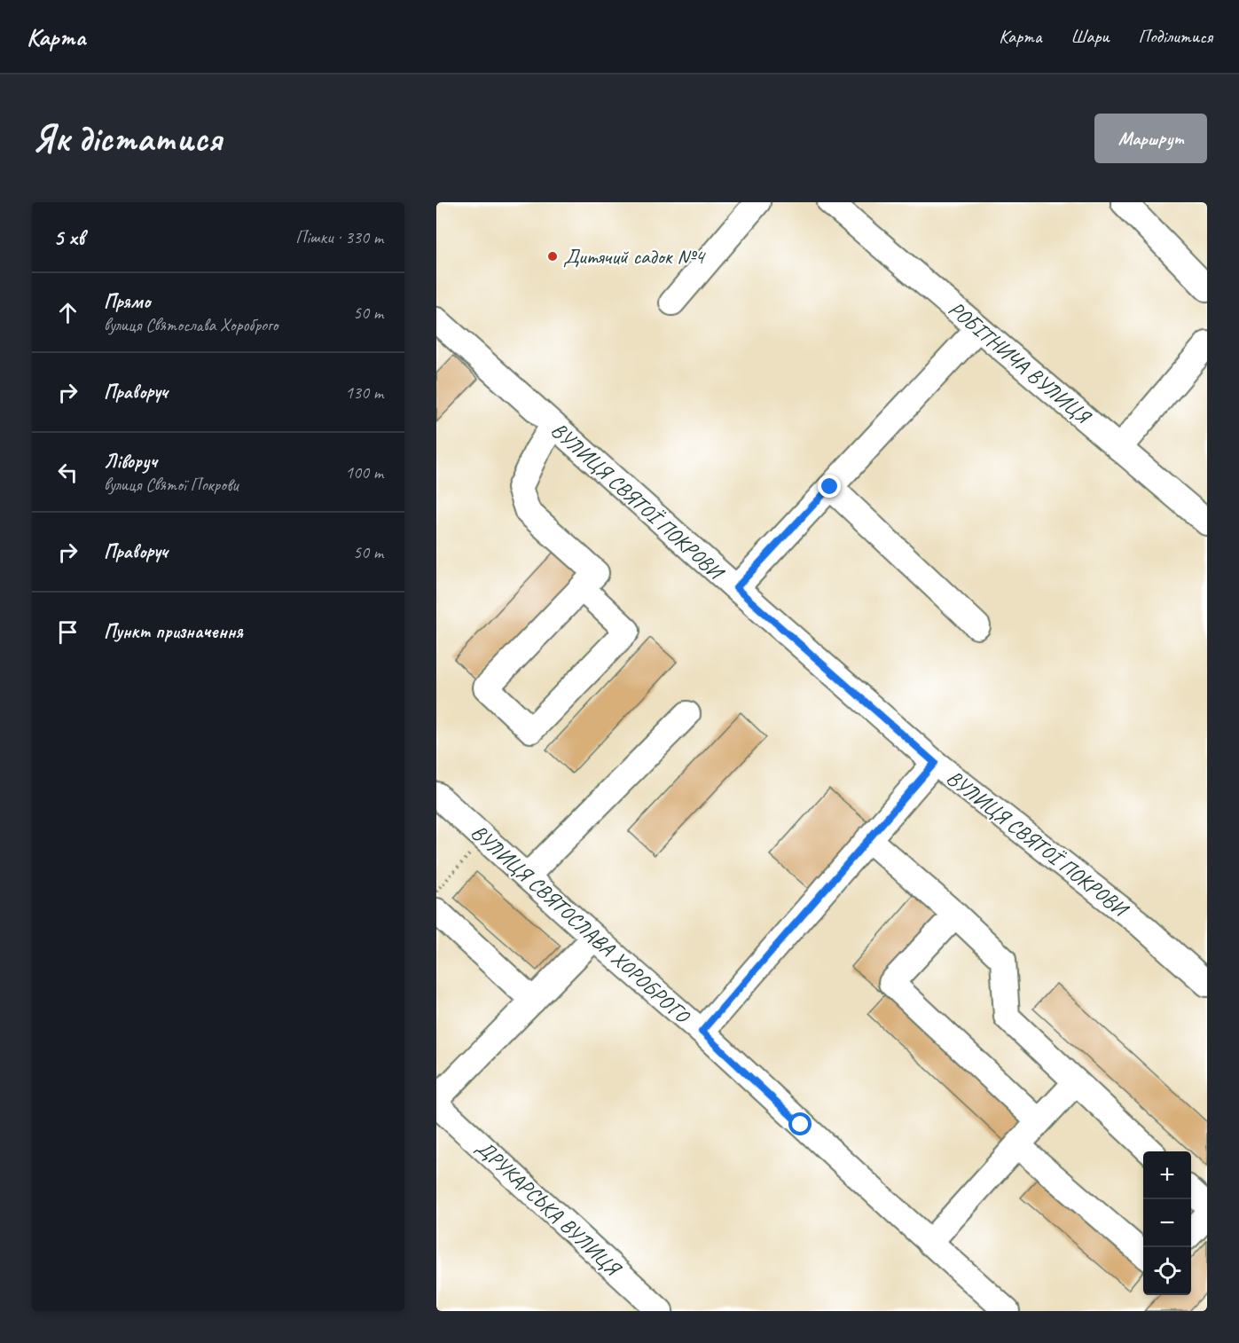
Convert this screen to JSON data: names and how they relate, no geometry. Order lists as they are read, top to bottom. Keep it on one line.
{"streets":{"street":["РОБІТНИЧА ВУЛИЦЯ","ВУЛИЦЯ СВЯТОЇ ПОКРОВИ","ВУЛИЦЯ СВЯТОСЛАВА ХОРОБРОГО","ДРУКАРСЬКА ВУЛИЦЯ"]},"places":["Дитячий садок №4"],"page":{"header":"Карта","nav":["Карта","Шари","Поділитися"],"buttons":"Маршрут","title":"Як дістатися","heading":["5 хв","Пішки · 330 m"],"list":[["Прямо","вулиця Святослава Хороброго","50 m"],["Праворуч","130 m"],["Ліворуч","вулиця Святої Покрови","100 m"],["Праворуч","50 m"],"Пункт призначення"],"map_buttons":["+","−"]}}
